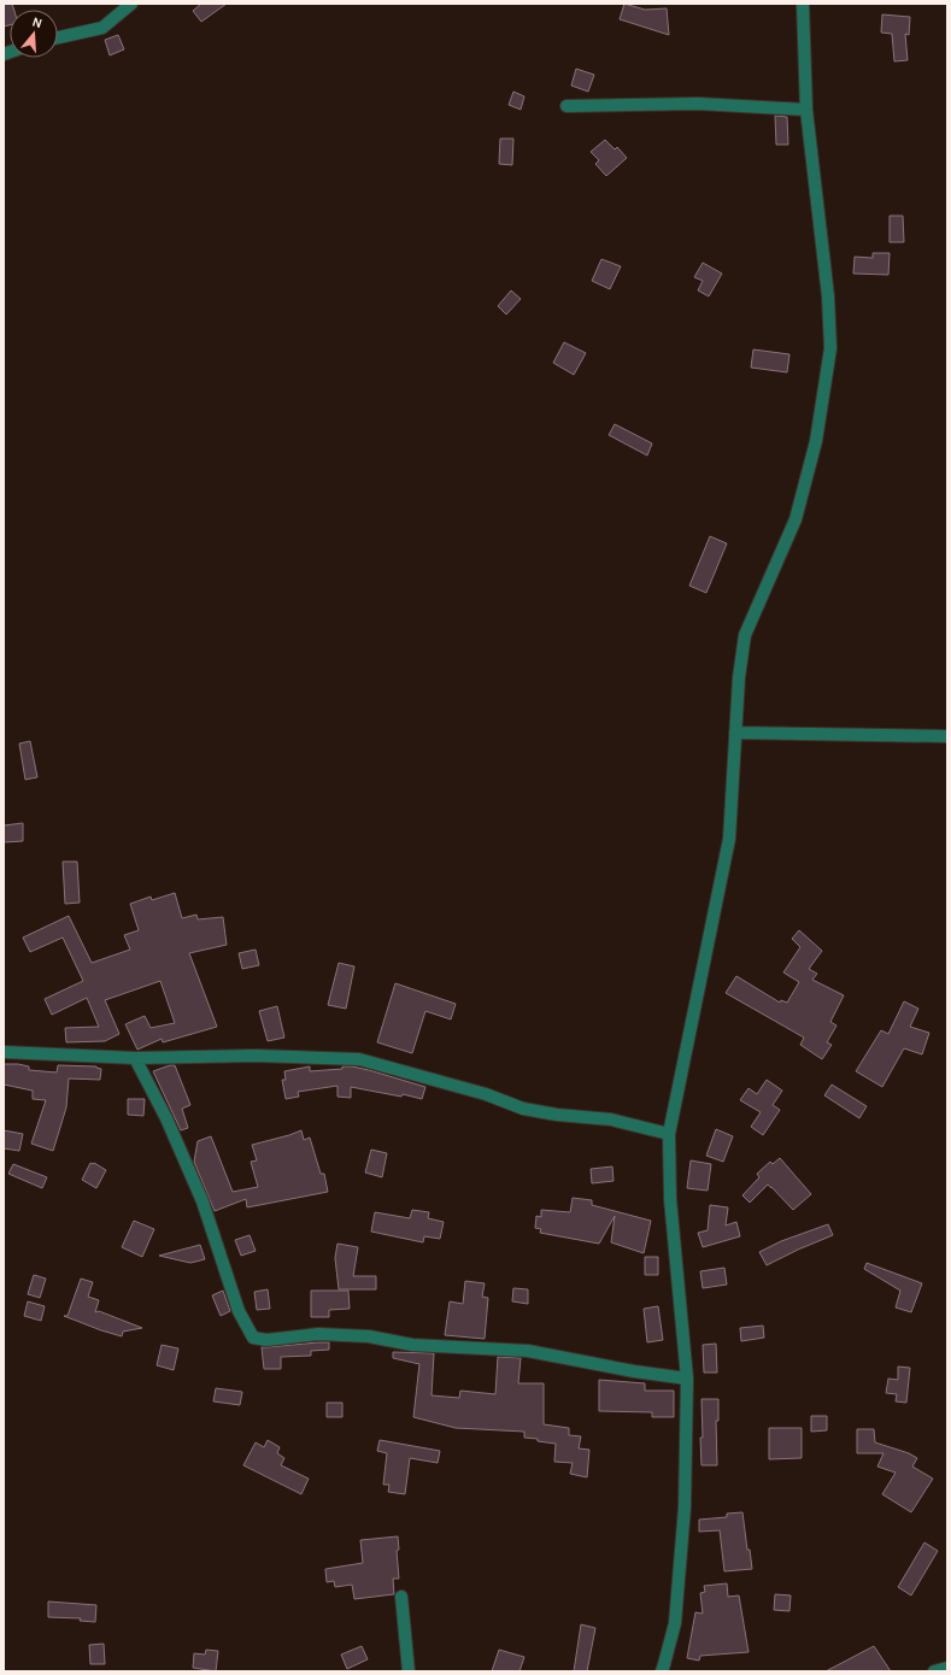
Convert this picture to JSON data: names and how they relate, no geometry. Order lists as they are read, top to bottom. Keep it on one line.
{"north":"top"}
